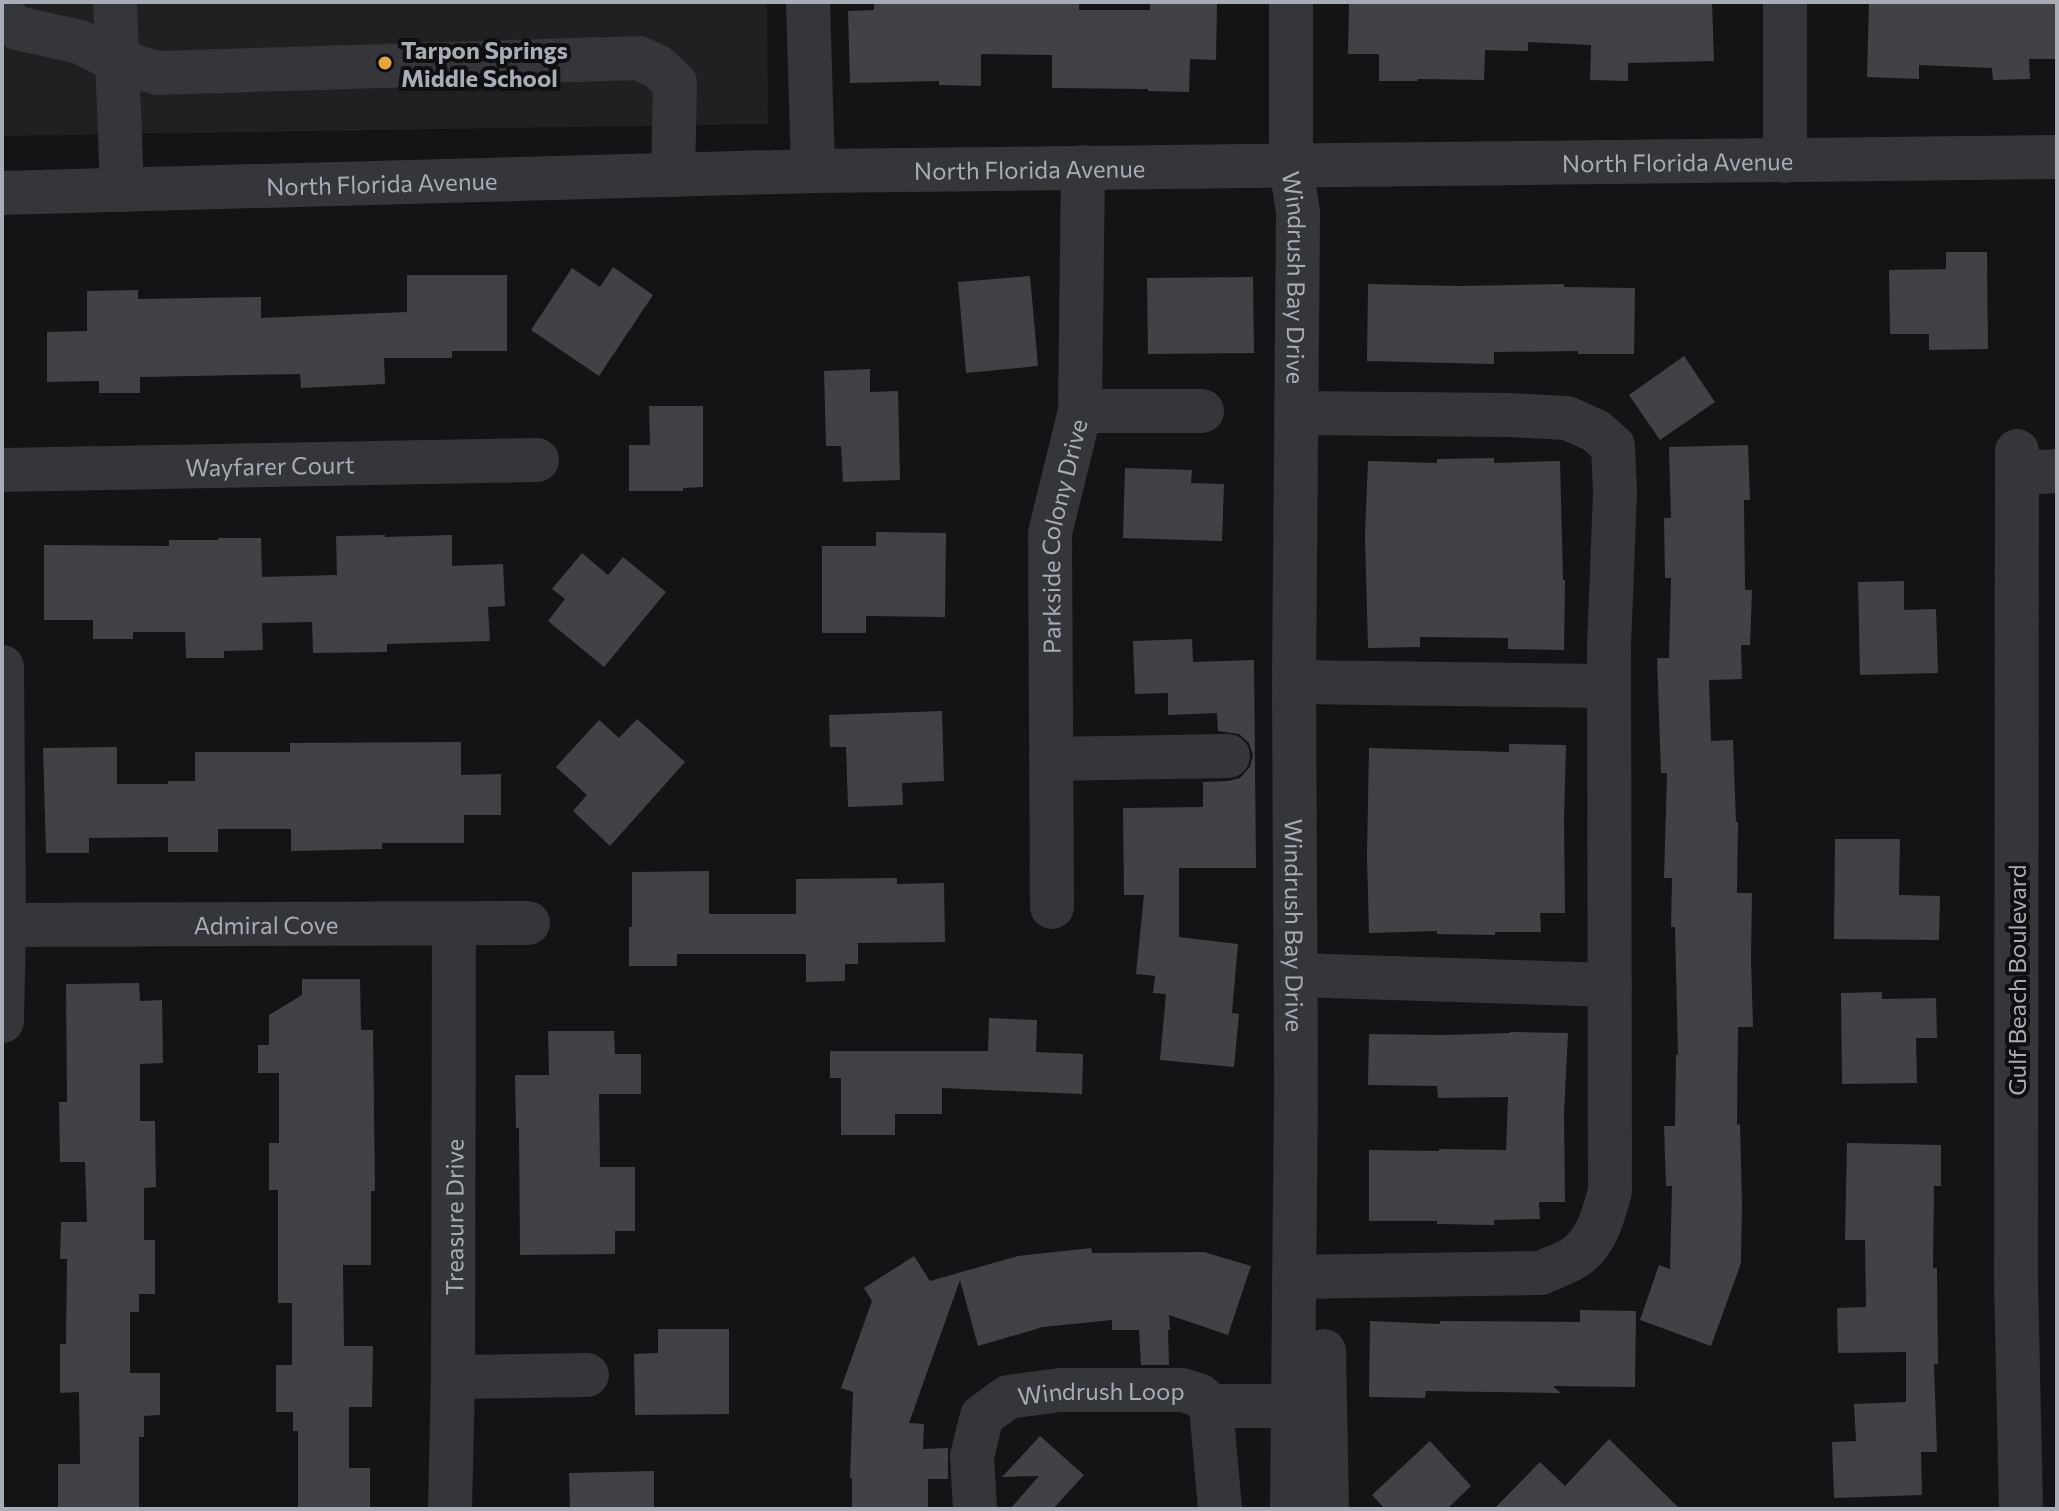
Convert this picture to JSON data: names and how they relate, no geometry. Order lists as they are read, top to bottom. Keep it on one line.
{"streets":{"street":["North Florida Avenue","Windrush Bay Drive","Wayfarer Court","Parkside Colony Drive","Admiral Cove","Gulf Beach Boulevard","Treasure Drive","Windrush Loop"]},"crossings":[["North Florida Avenue","Windrush Bay Drive"],["North Florida Avenue","Parkside Colony Drive"],["Admiral Cove","Treasure Drive"]],"places":["Tarpon Springs Middle School"]}
